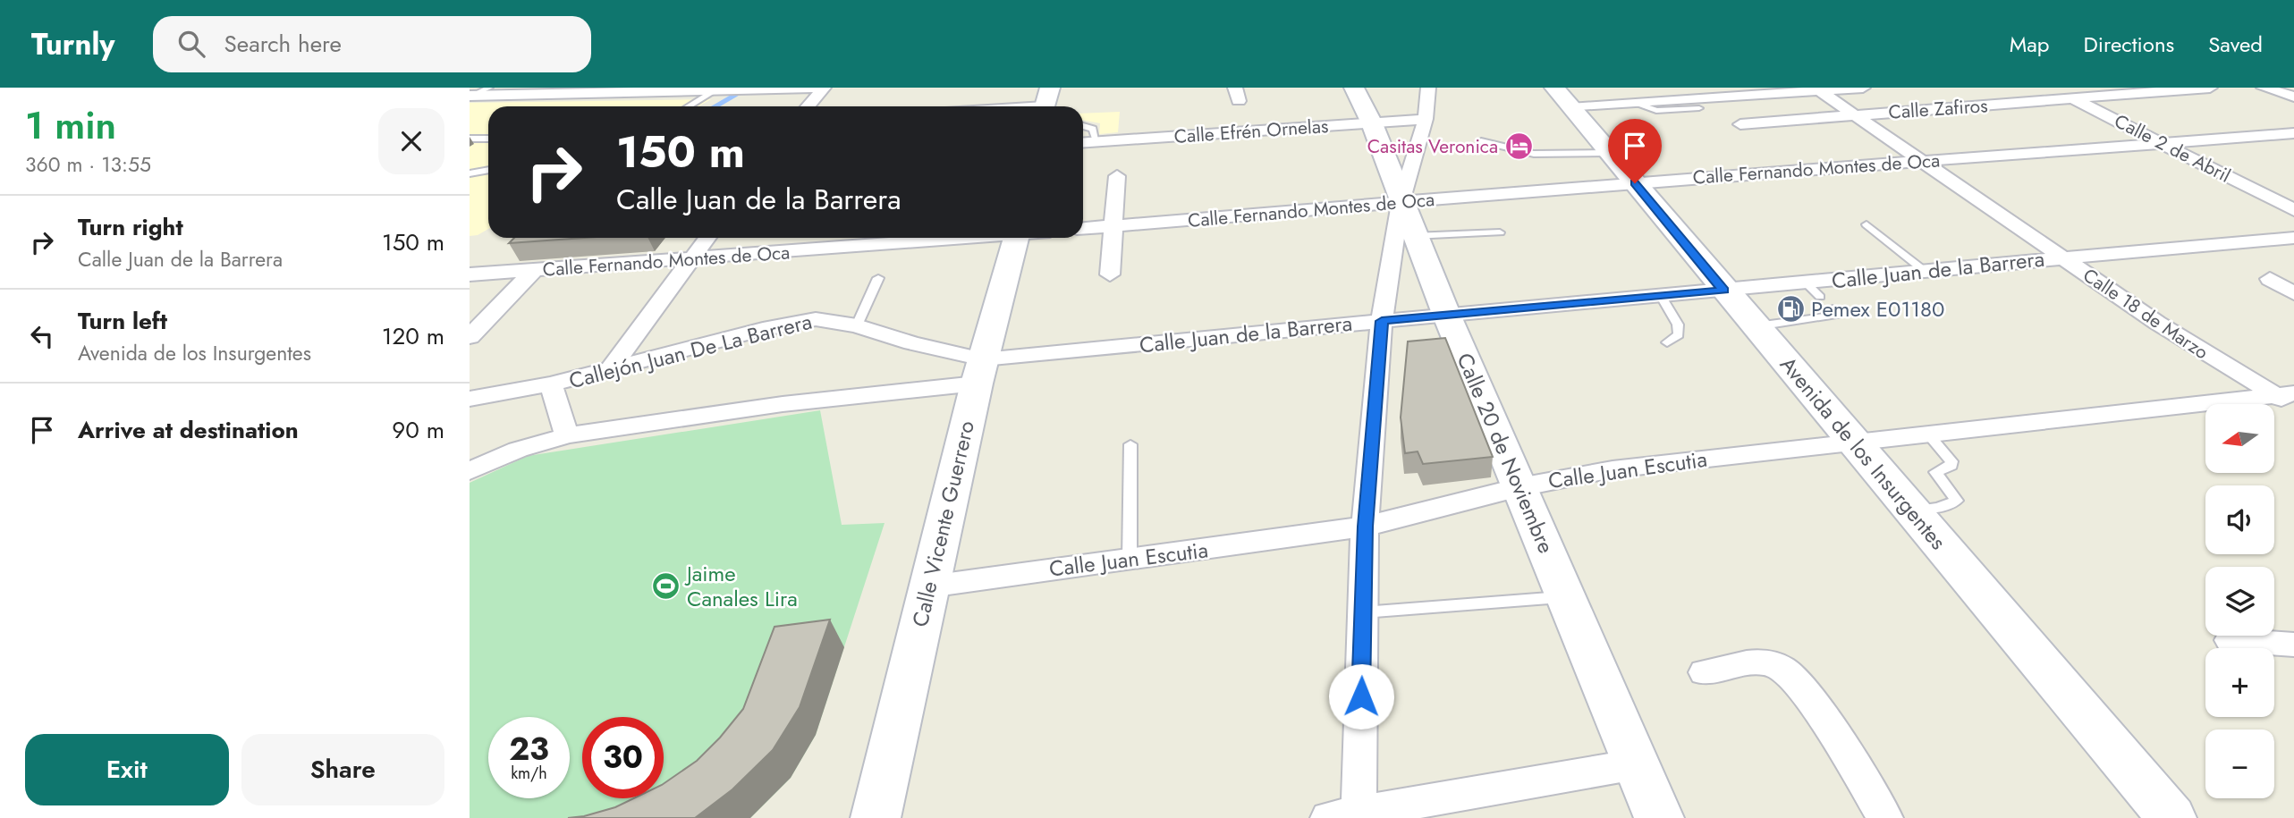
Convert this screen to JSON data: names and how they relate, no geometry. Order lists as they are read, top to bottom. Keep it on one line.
{"streets":{"main road":["Calle 20 de Noviembre","Avenida de los Insurgentes","Calle Vicente Guerrero"],"street":["Calle Zafiros","Calle Efrén Ornelas","Calle 2 de Abril","Calle Fernando Montes de Oca","Calle Juan de la Barrera","Calle 18 de Marzo","Callejón Juan De La Barrera","Calle Juan Escutia"]},"crossings":[["Calle Zafiros","Calle 2 de Abril"],["Calle Zafiros","Calle 18 de Marzo"],["Calle Efrén Ornelas","Calle 20 de Noviembre"],["Calle 2 de Abril","Calle Fernando Montes de Oca"],["Calle Fernando Montes de Oca","Calle 18 de Marzo"],["Calle Fernando Montes de Oca","Calle 20 de Noviembre"],["Calle Fernando Montes de Oca","Avenida de los Insurgentes"],["Calle Juan de la Barrera","Calle 18 de Marzo"],["Calle Juan de la Barrera","Callejón Juan De La Barrera"],["Calle Juan de la Barrera","Calle 20 de Noviembre"],["Calle Juan de la Barrera","Avenida de los Insurgentes"],["Calle Juan de la Barrera","Calle Vicente Guerrero"],["Calle 18 de Marzo","Calle Juan Escutia"],["Callejón Juan De La Barrera","Calle Vicente Guerrero"],["Calle 20 de Noviembre","Calle Juan Escutia"],["Avenida de los Insurgentes","Calle Juan Escutia"],["Calle Juan Escutia","Calle Vicente Guerrero"]],"places":{"hotel":["Casitas Veronica"],"fuel station":["Pemex E01180"],"sports":["Jaime Canales Lira"]},"north":"left","page":{"header":"Turnly","search":"Search here","nav":["Map","Directions","Saved"],"heading":["1 min","360 m · 13:55"],"turn":["150 m","Calle Juan de la Barrera"],"list":[{"name":"Turn right","note":"Calle Juan de la Barrera","value":"150 m"},{"name":"Turn left","note":"Avenida de los Insurgentes","value":"120 m"},{"name":"Arrive at destination","value":"90 m"}],"map_buttons":["+","−"],"speed":"23 km/h","limit":"30","buttons":["Exit","Share"]}}
